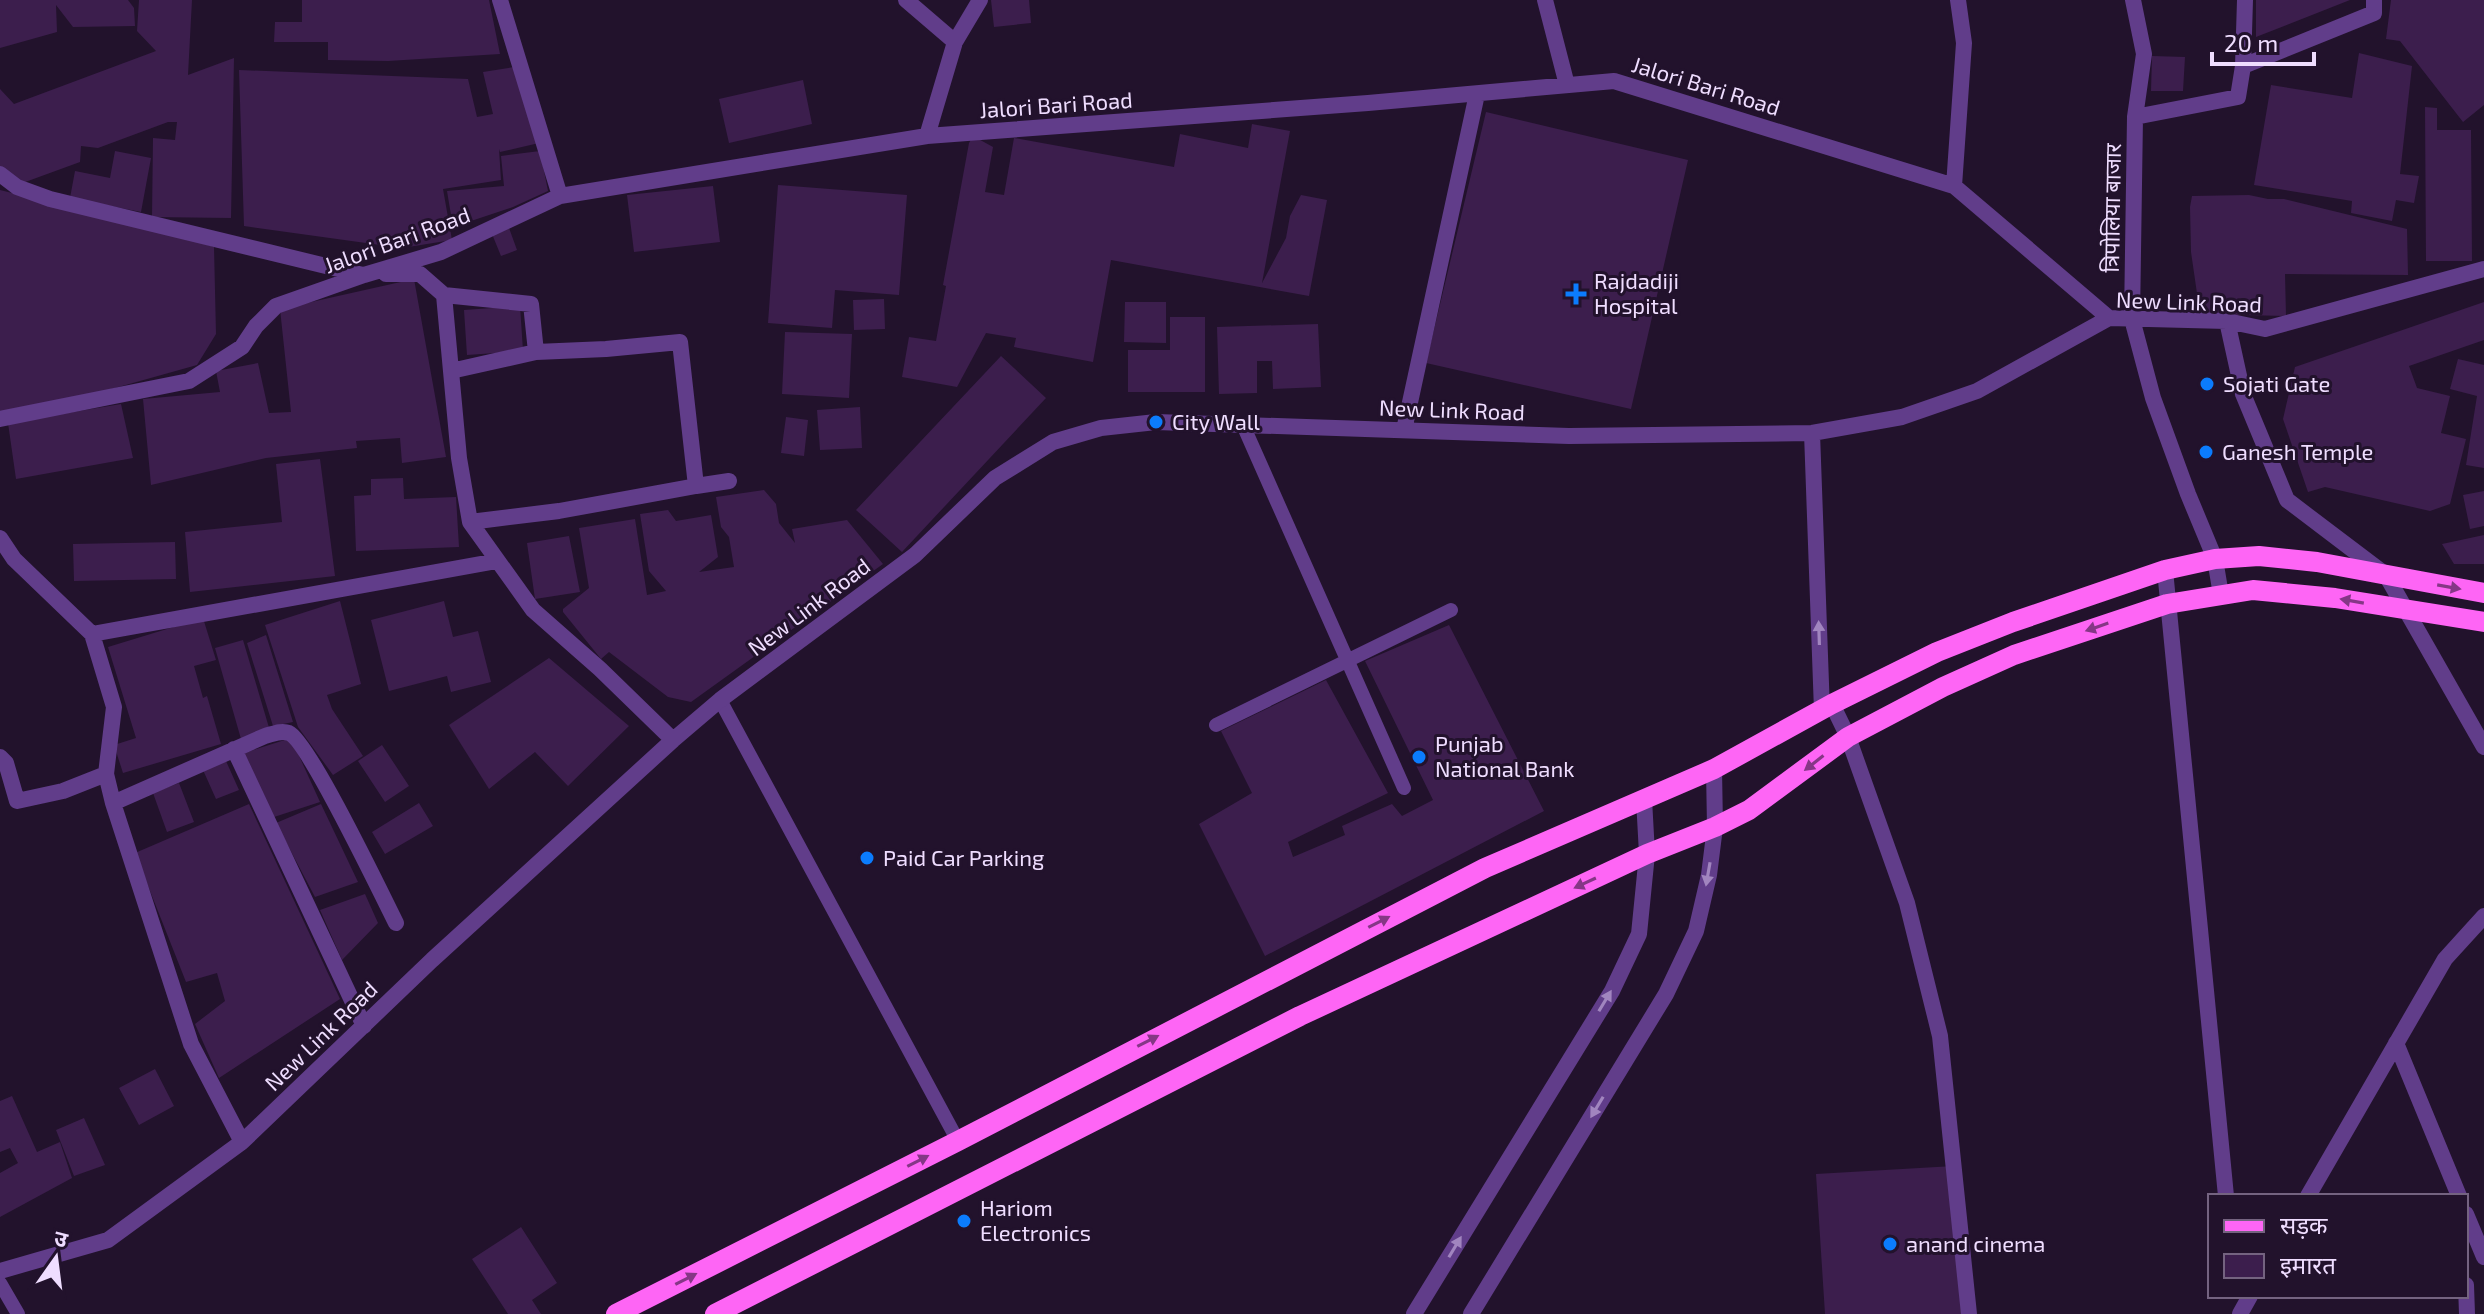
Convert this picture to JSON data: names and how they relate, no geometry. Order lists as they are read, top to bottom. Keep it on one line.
{"streets":{"street":["Jalori Bari Road","त्रिपोलिया बाजार","New Link Road"]},"crossings":[["Jalori Bari Road","New Link Road"],["त्रिपोलिया बाजार","New Link Road"]],"places":{"health":["Rajdadiji Hospital"],"other":["Sojati Gate","City Wall","Ganesh Temple","Punjab National Bank","Paid Car Parking","Hariom Electronics","anand cinema"]},"legend":["सड़क","इमारत"],"scale_bar":"20 m","north":"top"}
